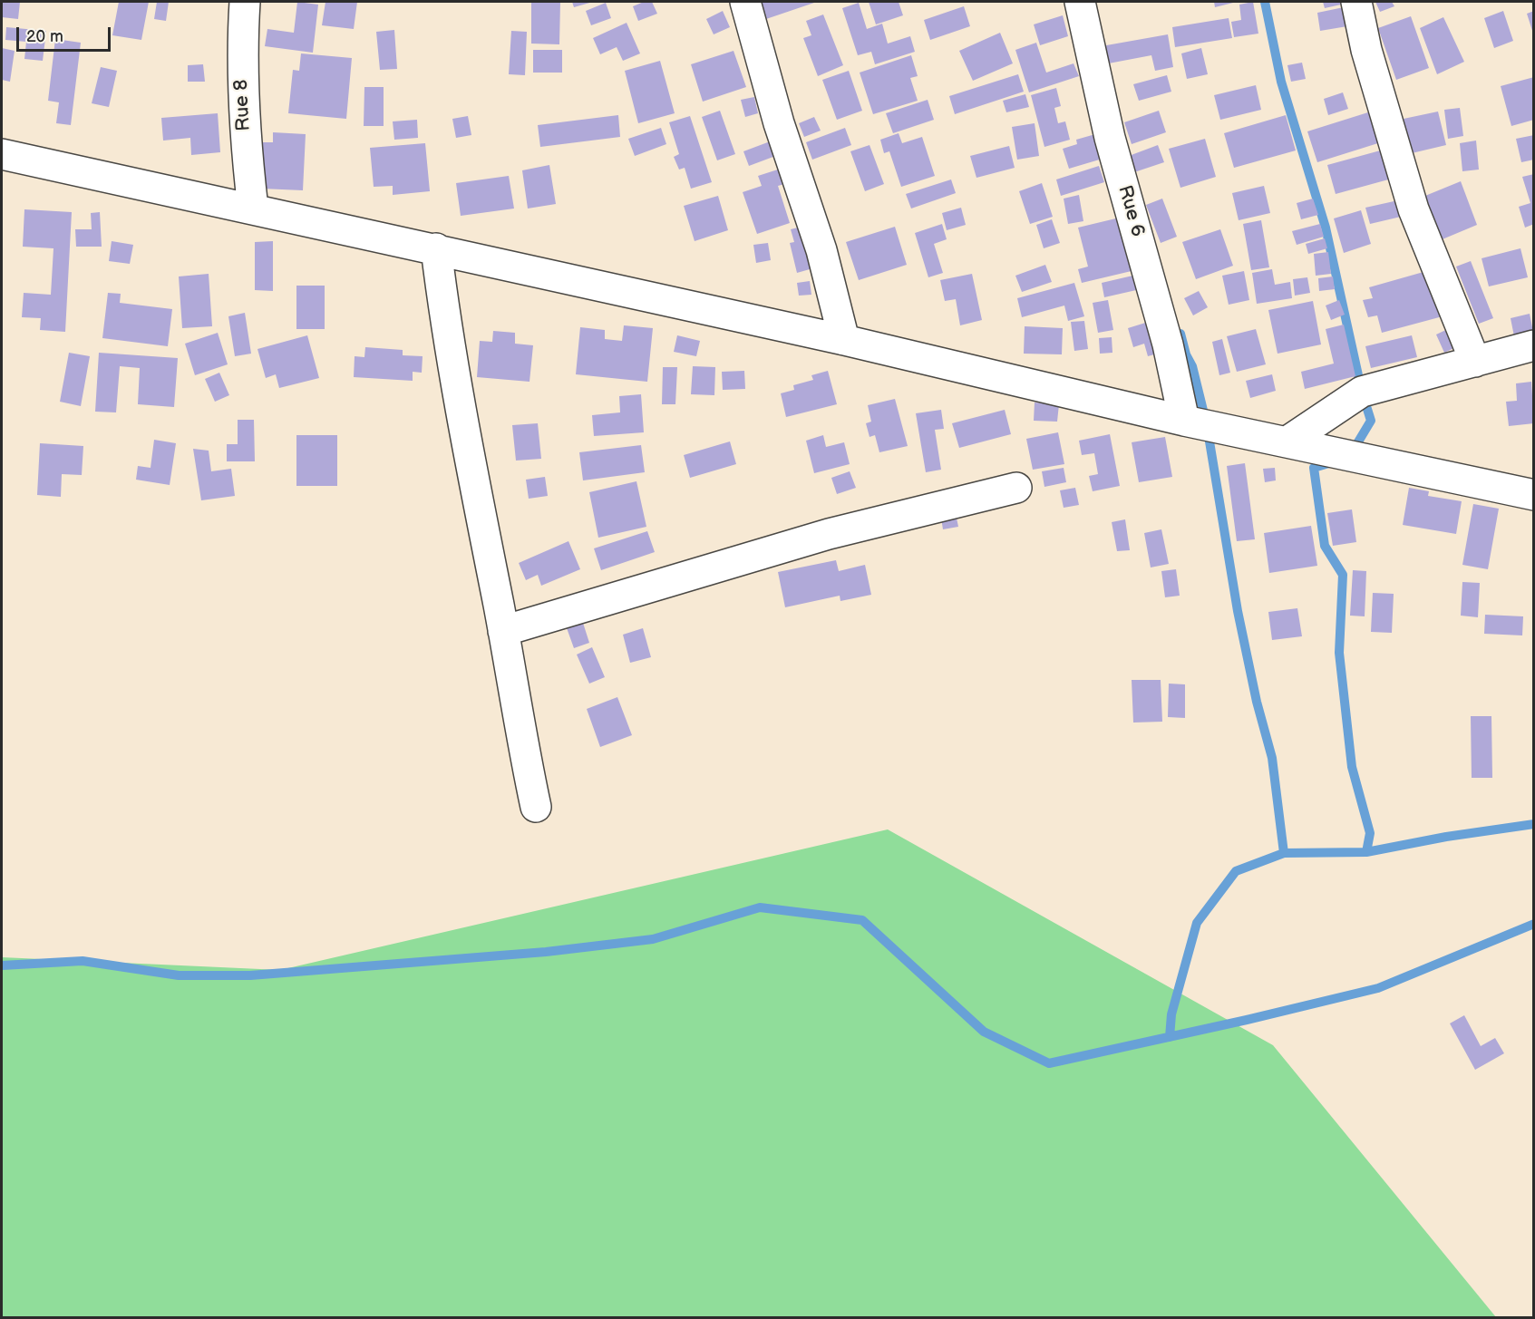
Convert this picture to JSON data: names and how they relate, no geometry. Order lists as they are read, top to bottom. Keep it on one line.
{"streets":{"street":["Rue 8","Rue 6"]},"scale_bar":"20 m"}
